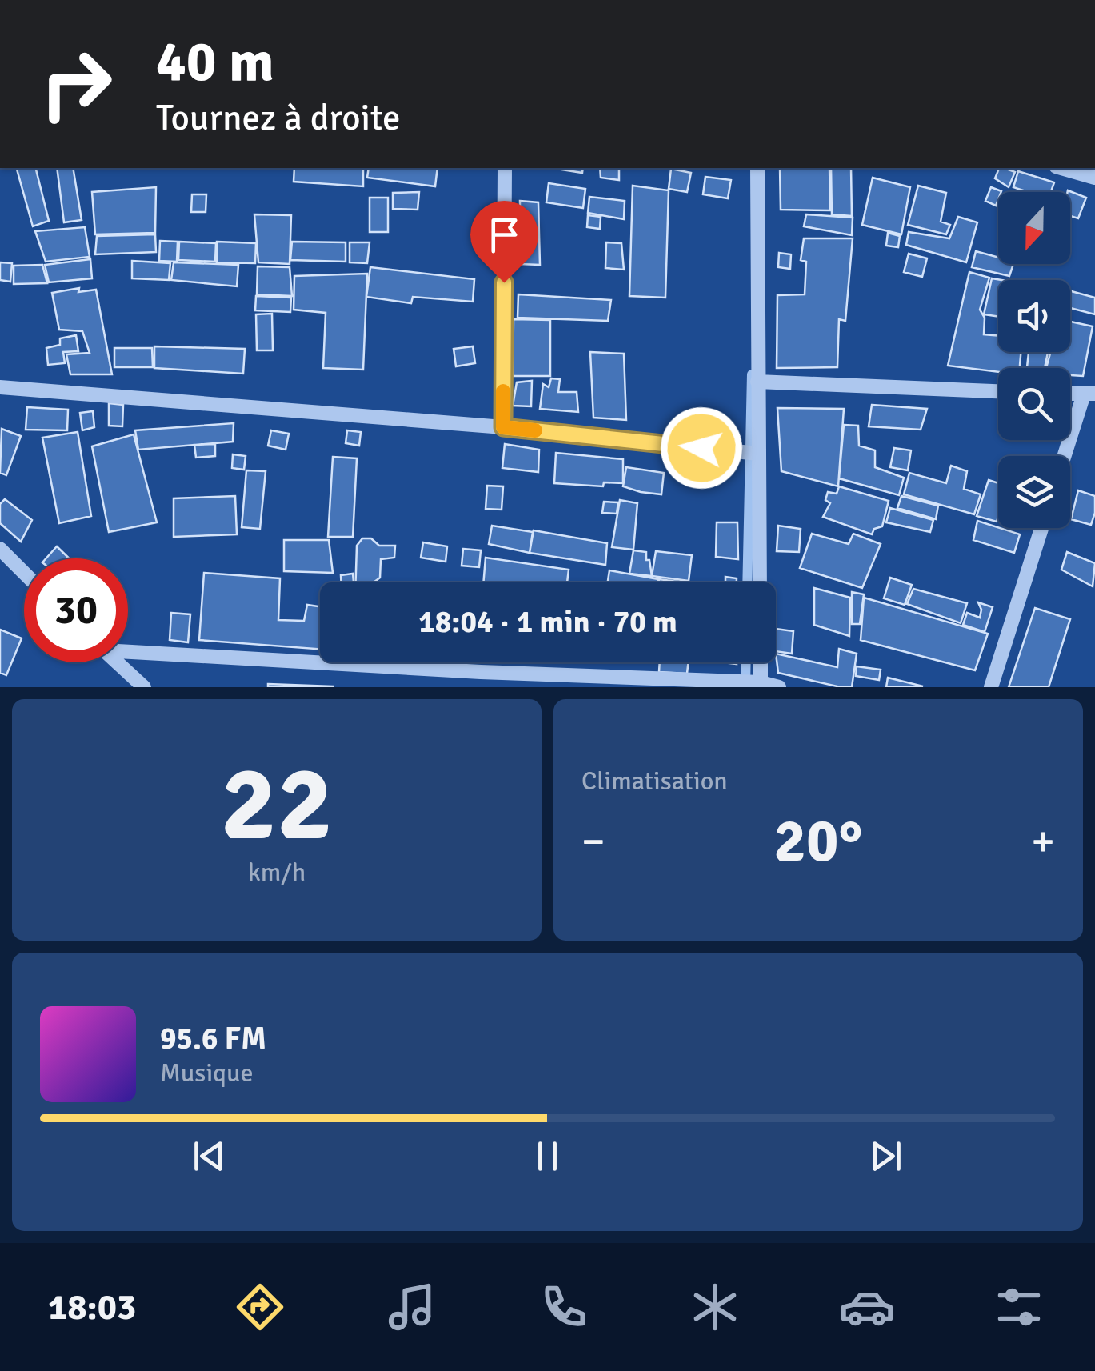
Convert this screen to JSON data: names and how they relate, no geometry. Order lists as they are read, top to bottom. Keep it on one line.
{"north":"bottom","page":{"turn":["40 m","Tournez à droite"],"limit":"30","trip":"18:04 · 1 min · 70 m","tile":[["22","km/h"],"Climatisation"],"heat":["−","20°","+"],"song":["95.6 FM","Musique"],"tabs":"18:03"}}
